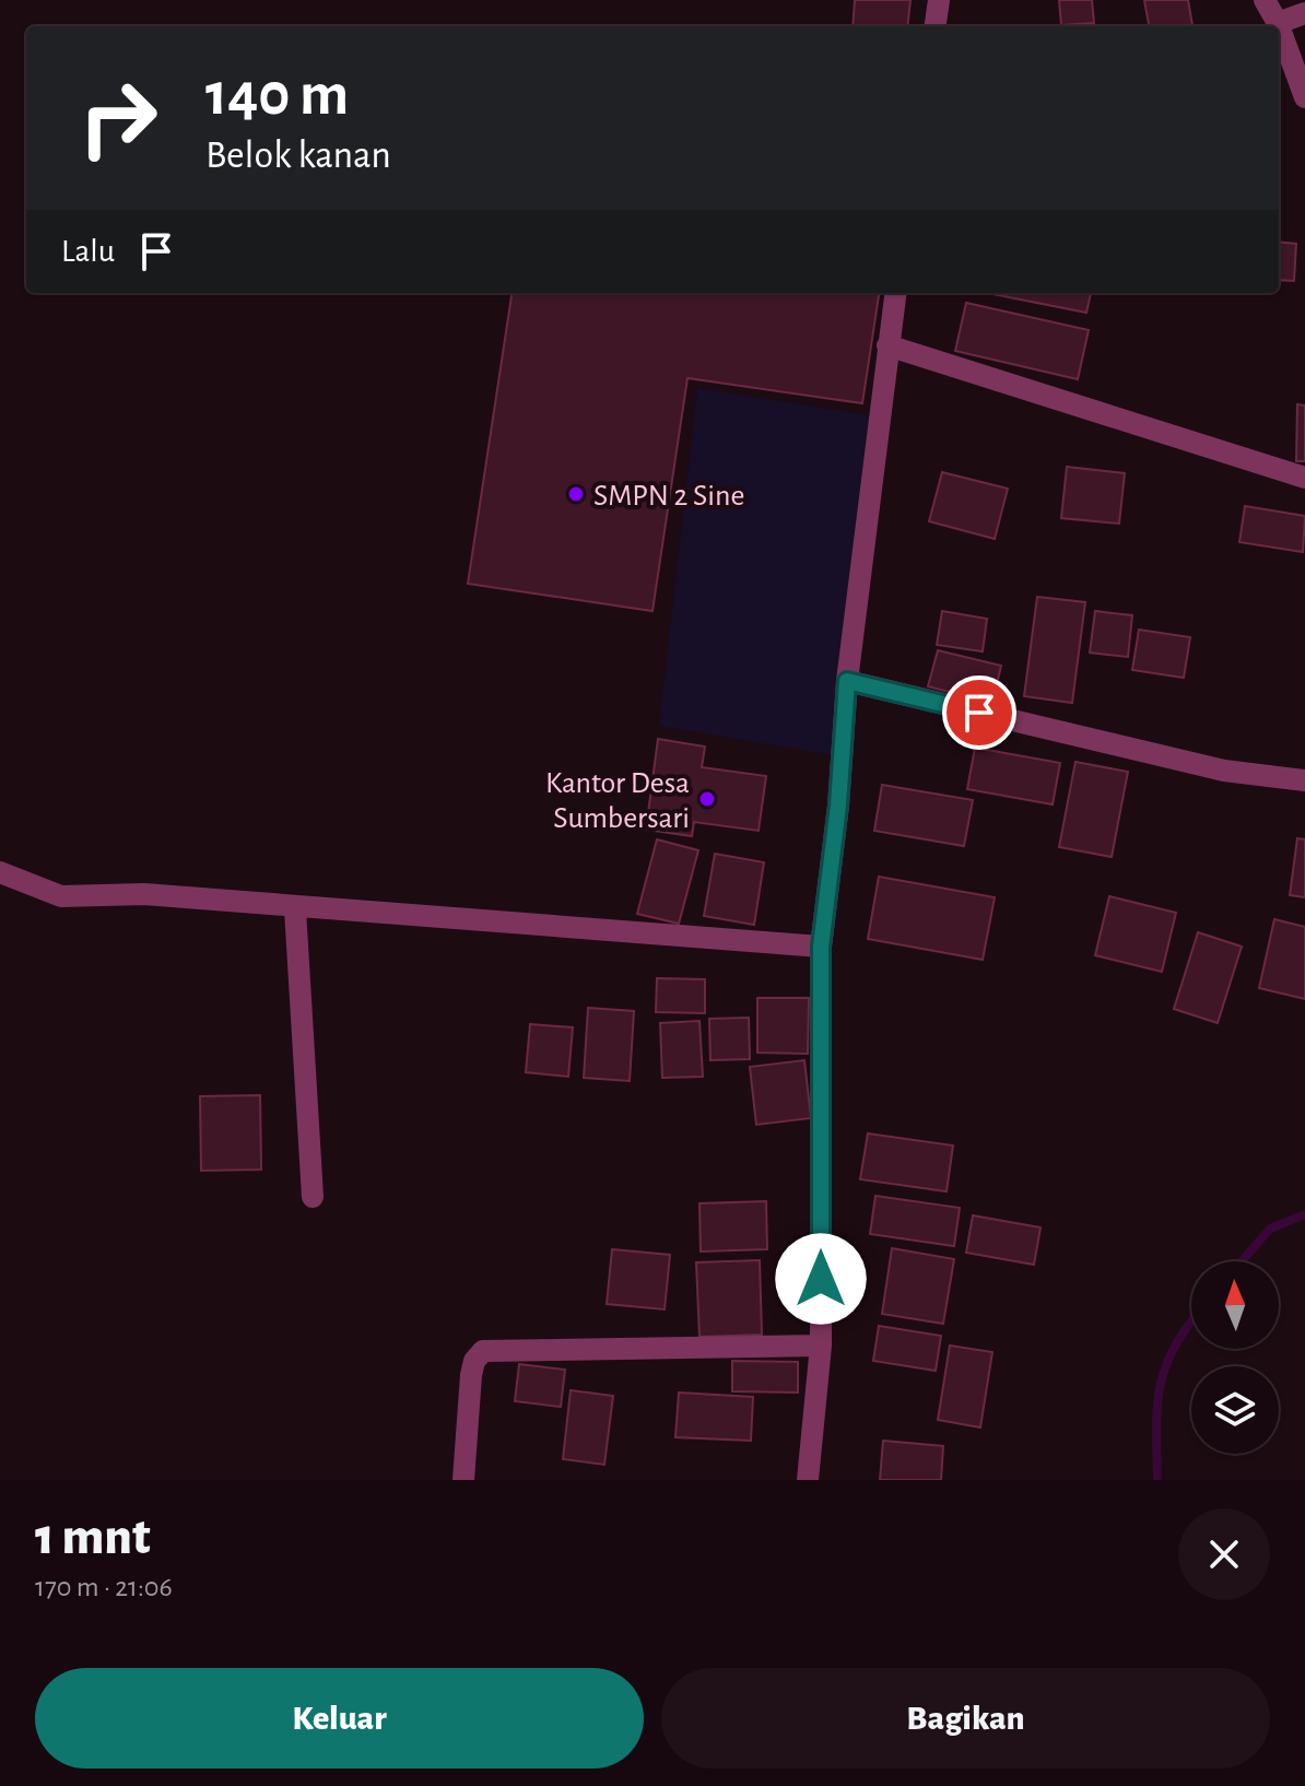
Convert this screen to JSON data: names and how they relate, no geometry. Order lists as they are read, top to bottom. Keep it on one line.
{"places":["SMPN 2 Sine","Kantor Desa Sumbersari"],"north":"top","page":{"turn":["140 m","Belok kanan"],"then":"Lalu","heading":["1 mnt","170 m · 21:06"],"buttons":["Keluar","Bagikan"]}}
